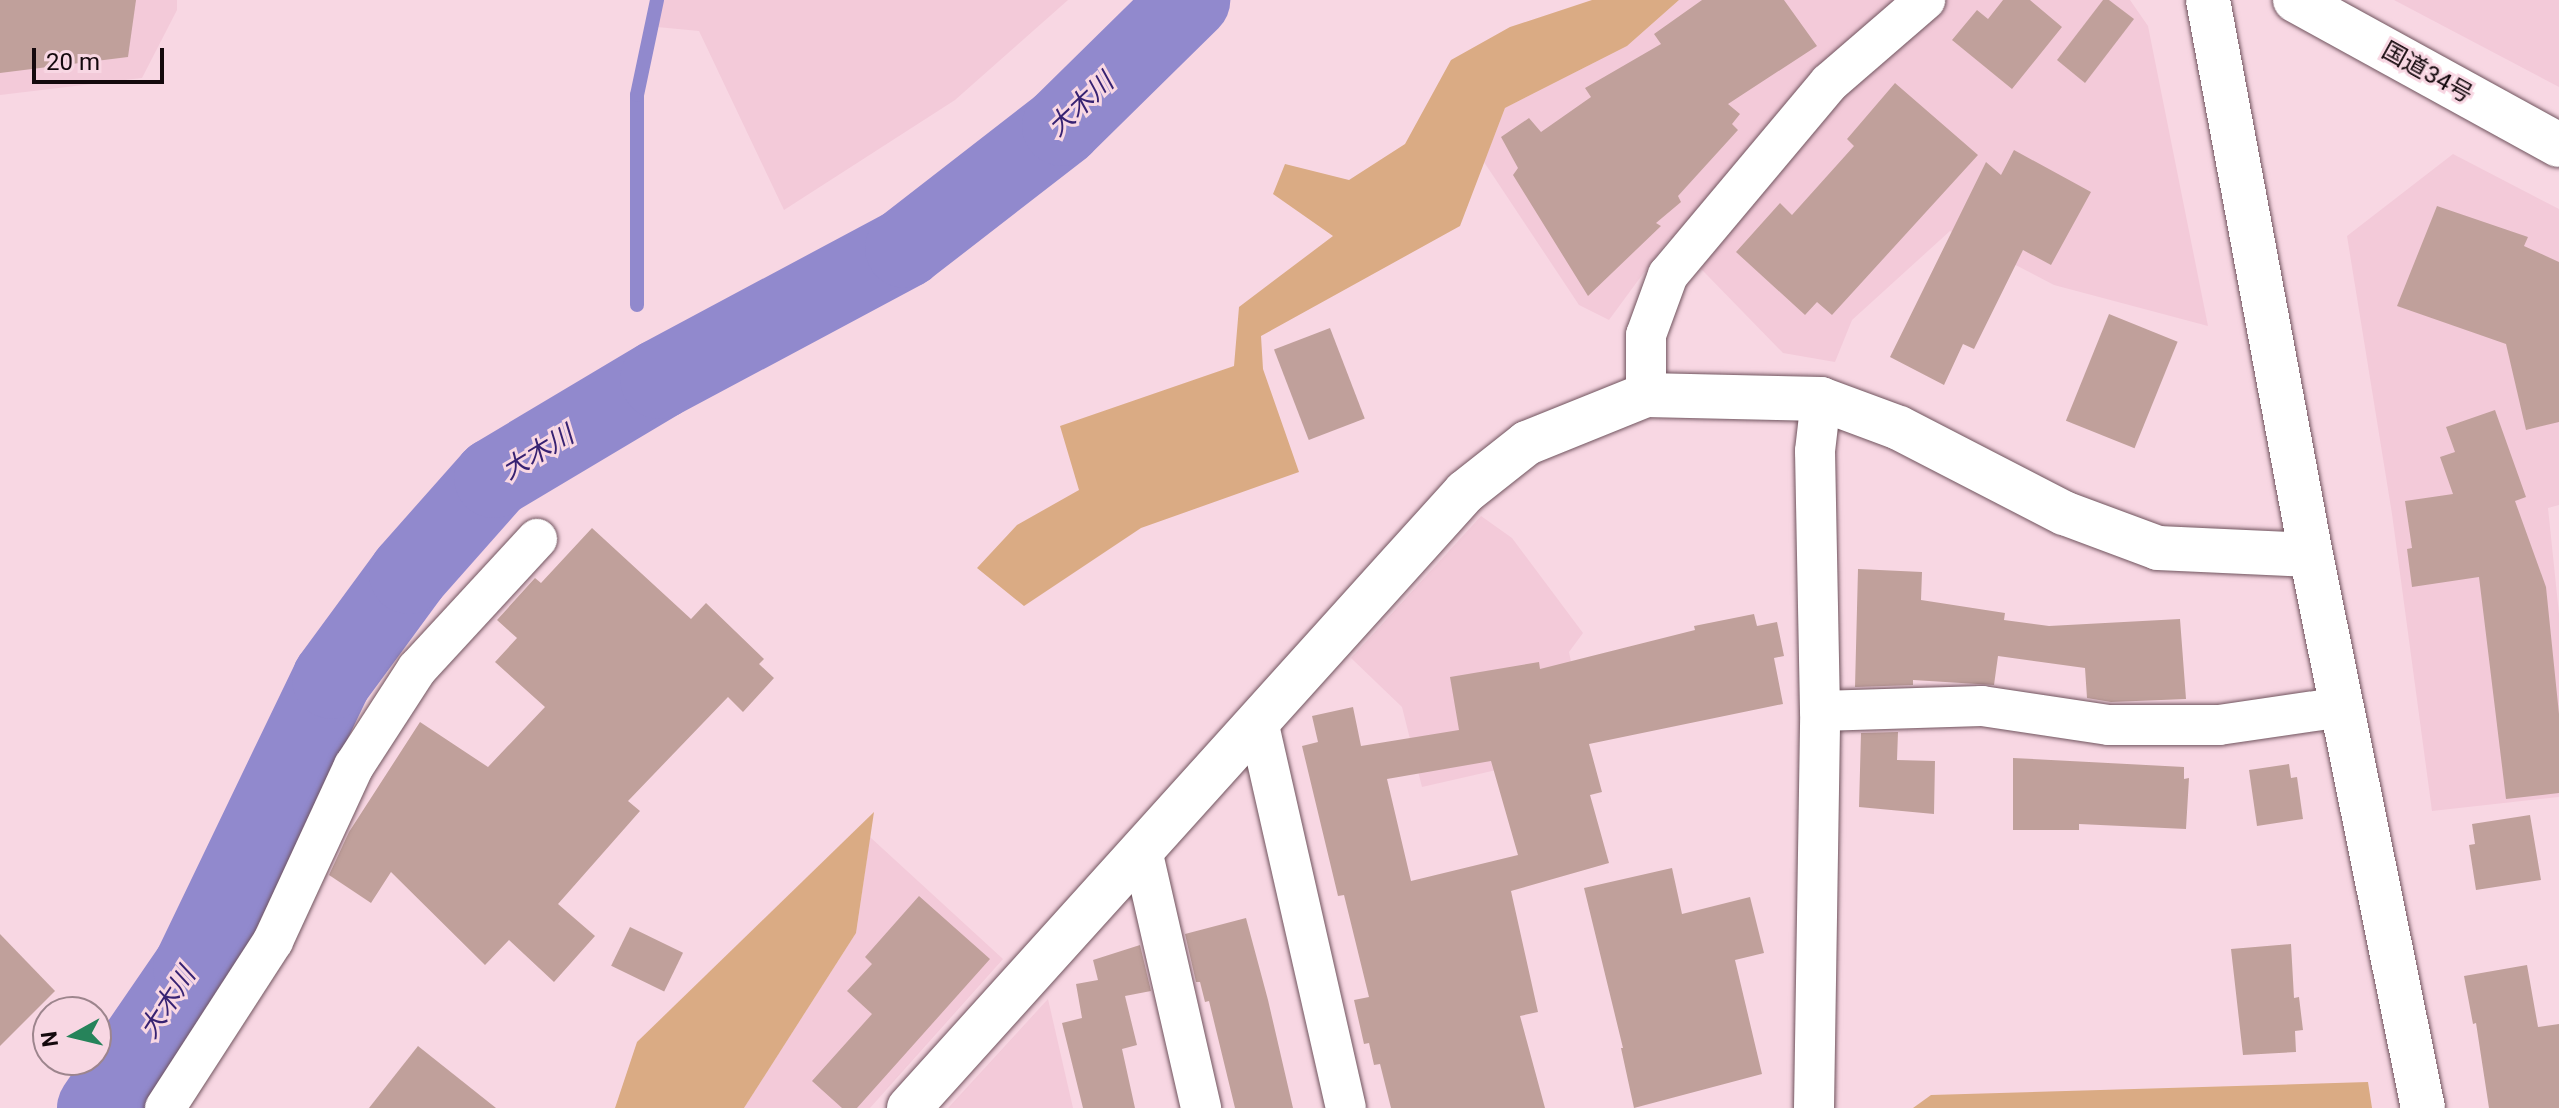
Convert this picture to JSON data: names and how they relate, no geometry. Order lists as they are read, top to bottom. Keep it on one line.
{"streets":{"main road":["国道34号"]},"water":["大木川"],"scale_bar":"20 m","north":"left"}
